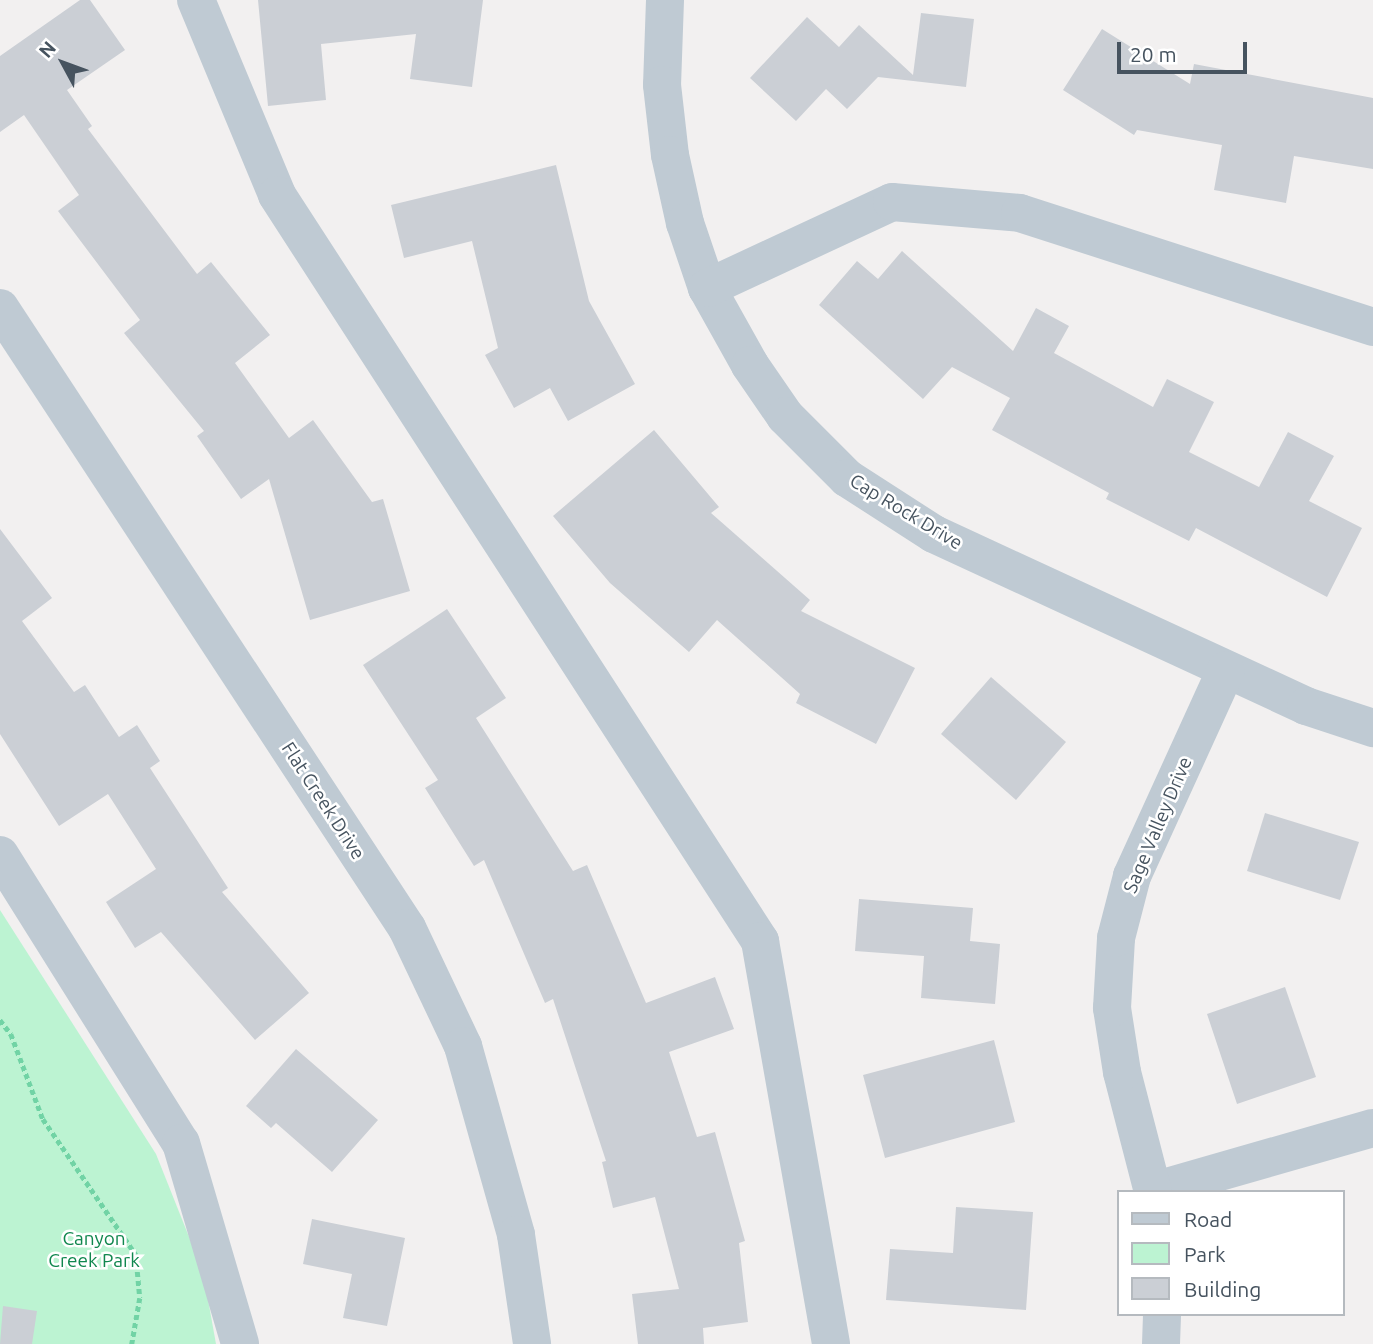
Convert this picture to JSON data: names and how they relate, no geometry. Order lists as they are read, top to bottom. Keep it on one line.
{"streets":{"street":["Cap Rock Drive","Flat Creek Drive","Sage Valley Drive"]},"crossings":[["Cap Rock Drive","Sage Valley Drive"]],"parks":["Canyon Creek Park"],"legend":["Road","Park","Building"],"scale_bar":"20 m","north":"top left"}
